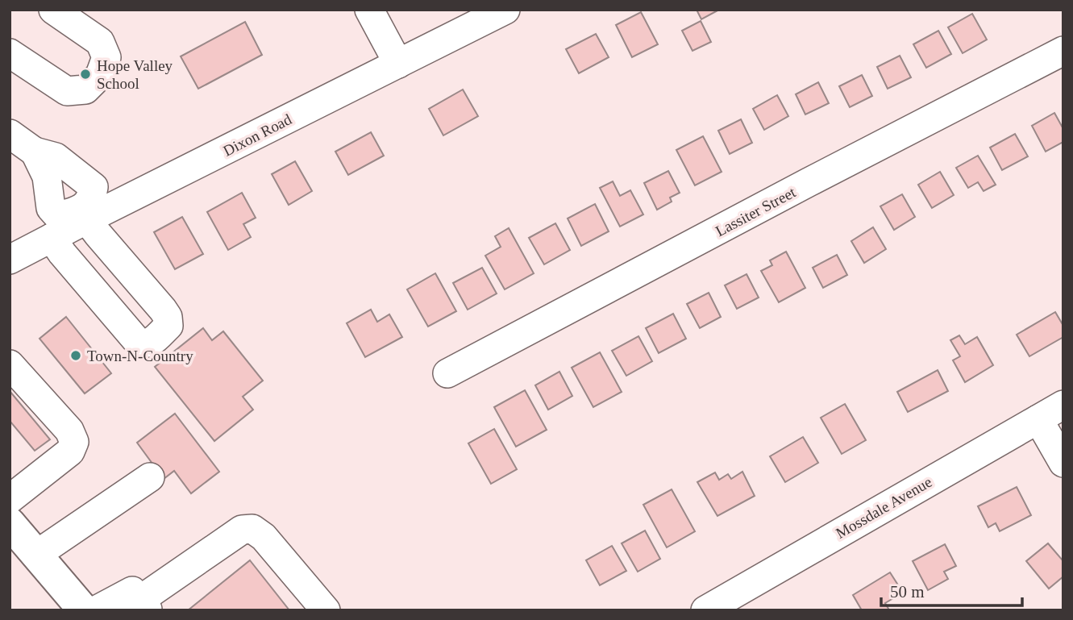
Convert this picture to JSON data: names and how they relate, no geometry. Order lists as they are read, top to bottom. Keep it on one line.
{"streets":{"street":["Dixon Road","Lassiter Street","Mossdale Avenue"]},"places":["Hope Valley School","Town-N-Country"],"scale_bar":"50 m"}
